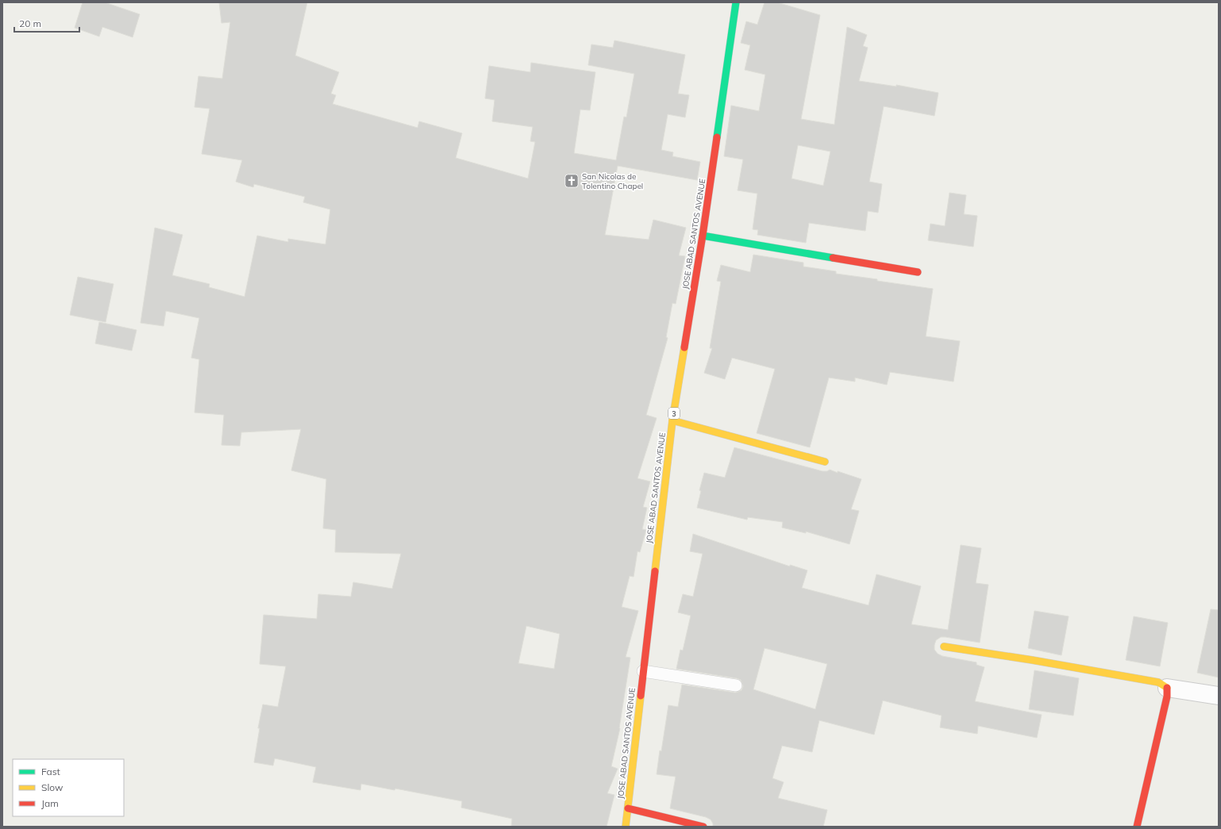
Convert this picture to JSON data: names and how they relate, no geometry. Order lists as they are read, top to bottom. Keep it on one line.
{"streets":{"main road":["JOSE ABAD SANTOS AVENUE","3"]},"places":{"church":["San Nicolas de Tolentino Chapel"]},"legend":["Fast","Slow","Jam"],"scale_bar":"20 m"}
